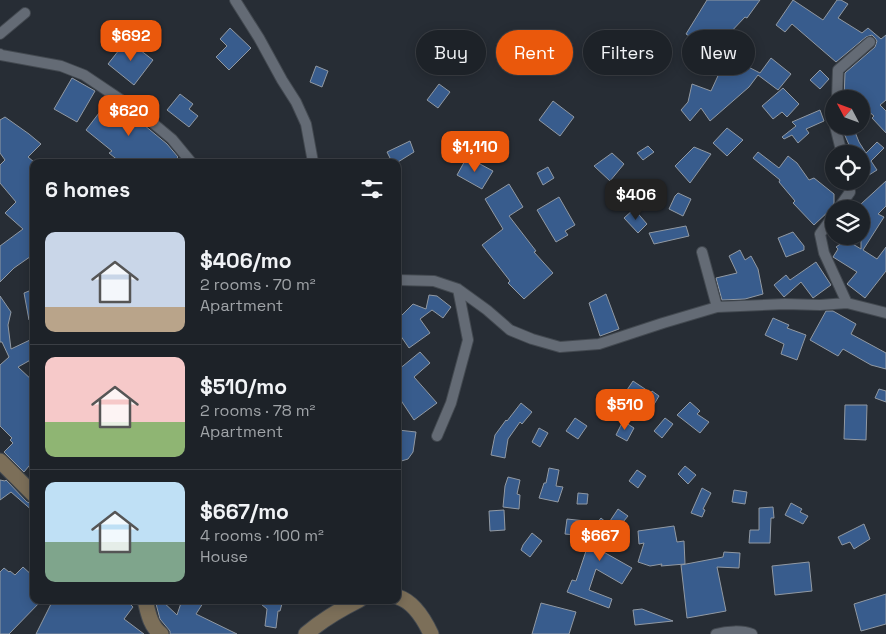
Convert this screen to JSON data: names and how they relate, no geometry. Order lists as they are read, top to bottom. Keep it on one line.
{"north":"top left","page":{"price":["$692","$620","$1,110","$406","$510","$667"],"chip":["Buy","Rent","Filters","New"],"heading":"6 homes","list":[{"name":"$406/mo","note":"2 rooms · 70 m² · Apartment"},{"name":"$510/mo","note":"2 rooms · 78 m² · Apartment"},{"name":"$667/mo","note":"4 rooms · 100 m² · House"}]}}
